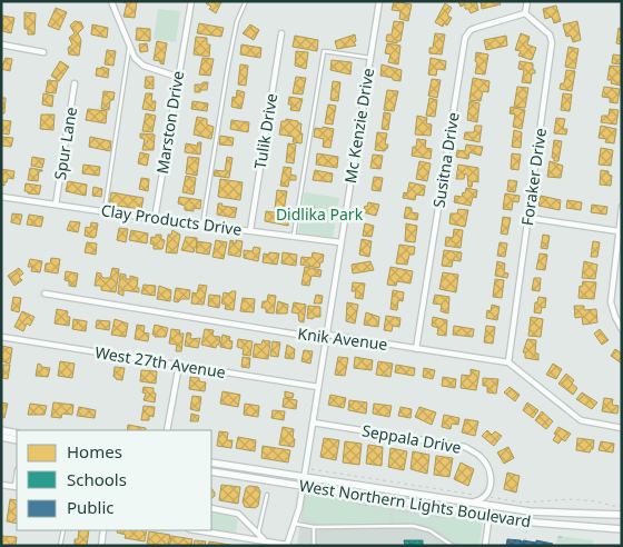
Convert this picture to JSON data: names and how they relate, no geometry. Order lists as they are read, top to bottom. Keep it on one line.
{"streets":{"street":["Marston Drive","Mc Kenzie Drive","Tulik Drive","Spur Lane","Susitna Drive","Foraker Drive","Clay Products Drive","Knik Avenue","West 27th Avenue","Seppala Drive","West Northern Lights Boulevard"]},"crossings":[["Marston Drive","Clay Products Drive"],["Mc Kenzie Drive","Clay Products Drive"],["Mc Kenzie Drive","Knik Avenue"],["Mc Kenzie Drive","West 27th Avenue"],["Mc Kenzie Drive","Seppala Drive"],["Mc Kenzie Drive","West Northern Lights Boulevard"],["Tulik Drive","Clay Products Drive"],["Spur Lane","Clay Products Drive"],["Susitna Drive","Foraker Drive"],["Susitna Drive","Knik Avenue"],["Foraker Drive","Knik Avenue"]],"parks":["Didlika Park"],"legend":["Homes","Schools","Public"]}
